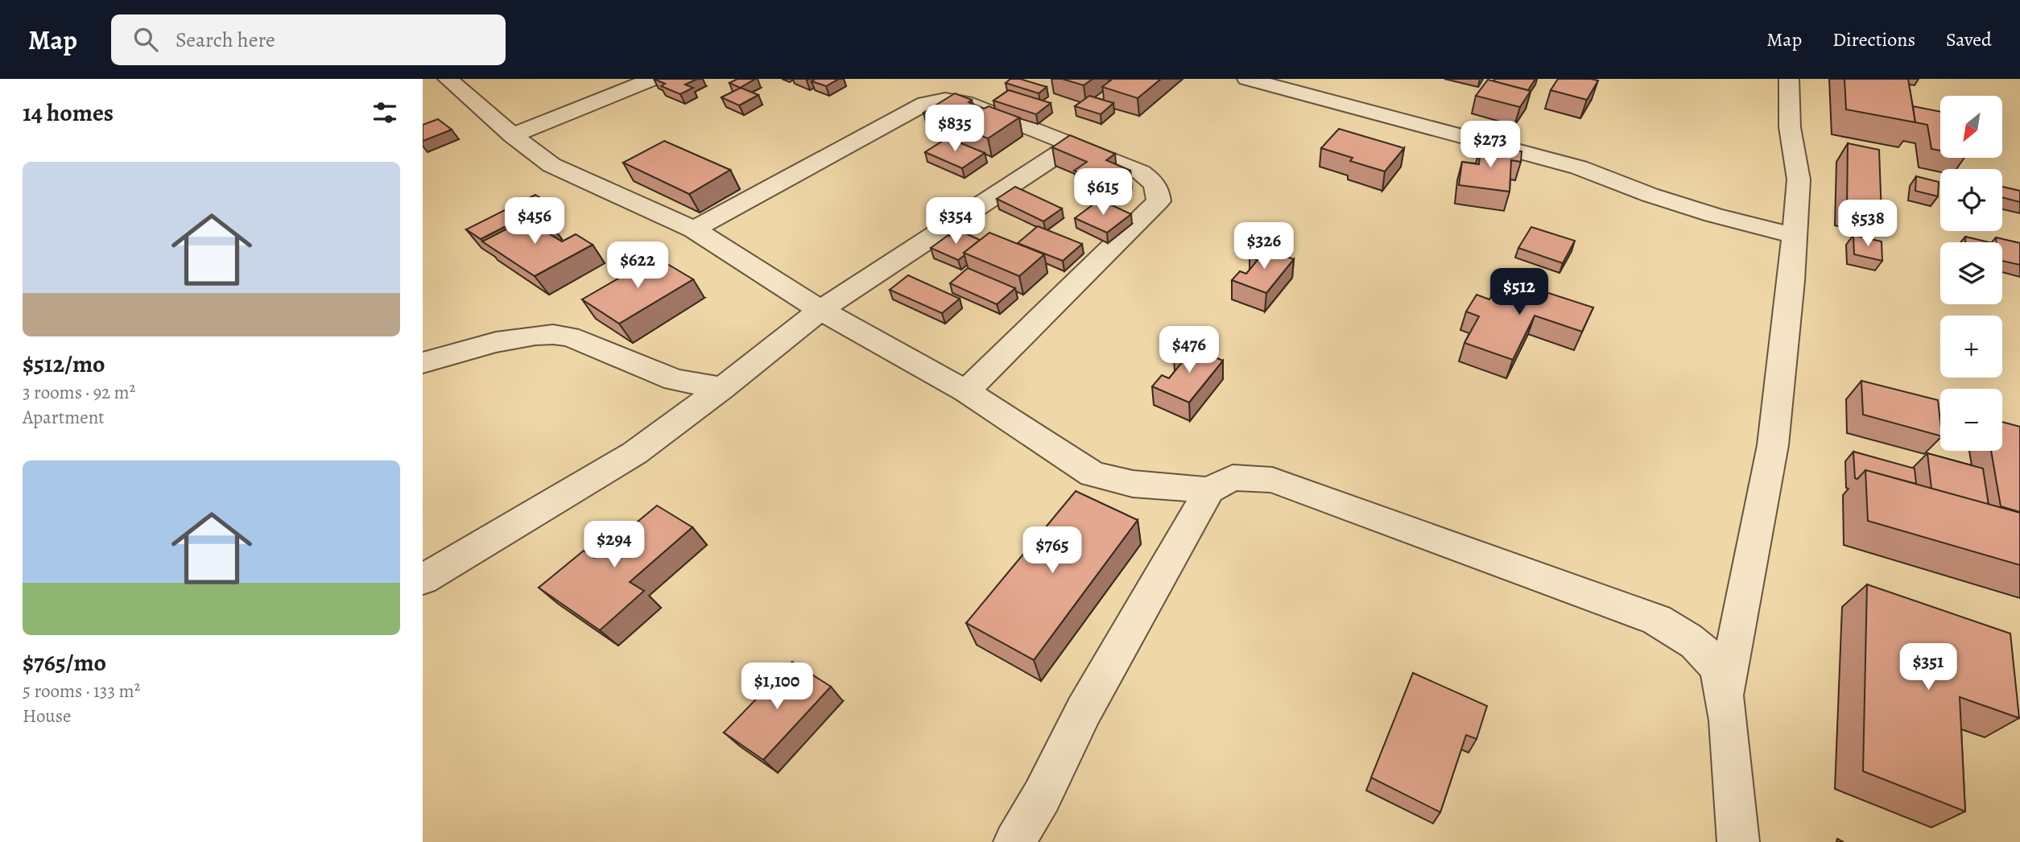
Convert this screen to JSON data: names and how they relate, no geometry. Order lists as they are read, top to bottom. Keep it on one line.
{"north":"bottom left","page":{"header":"Map","search":"Search here","nav":["Map","Directions","Saved"],"heading":"14 homes","map_buttons":["+","−"],"price":["$835","$273","$615","$456","$354","$538","$326","$622","$512","$476","$294","$765","$351","$1,100"],"list":[{"name":"$512/mo","note":"3 rooms · 92 m² · Apartment"},{"name":"$765/mo","note":"5 rooms · 133 m² · House"}]}}
